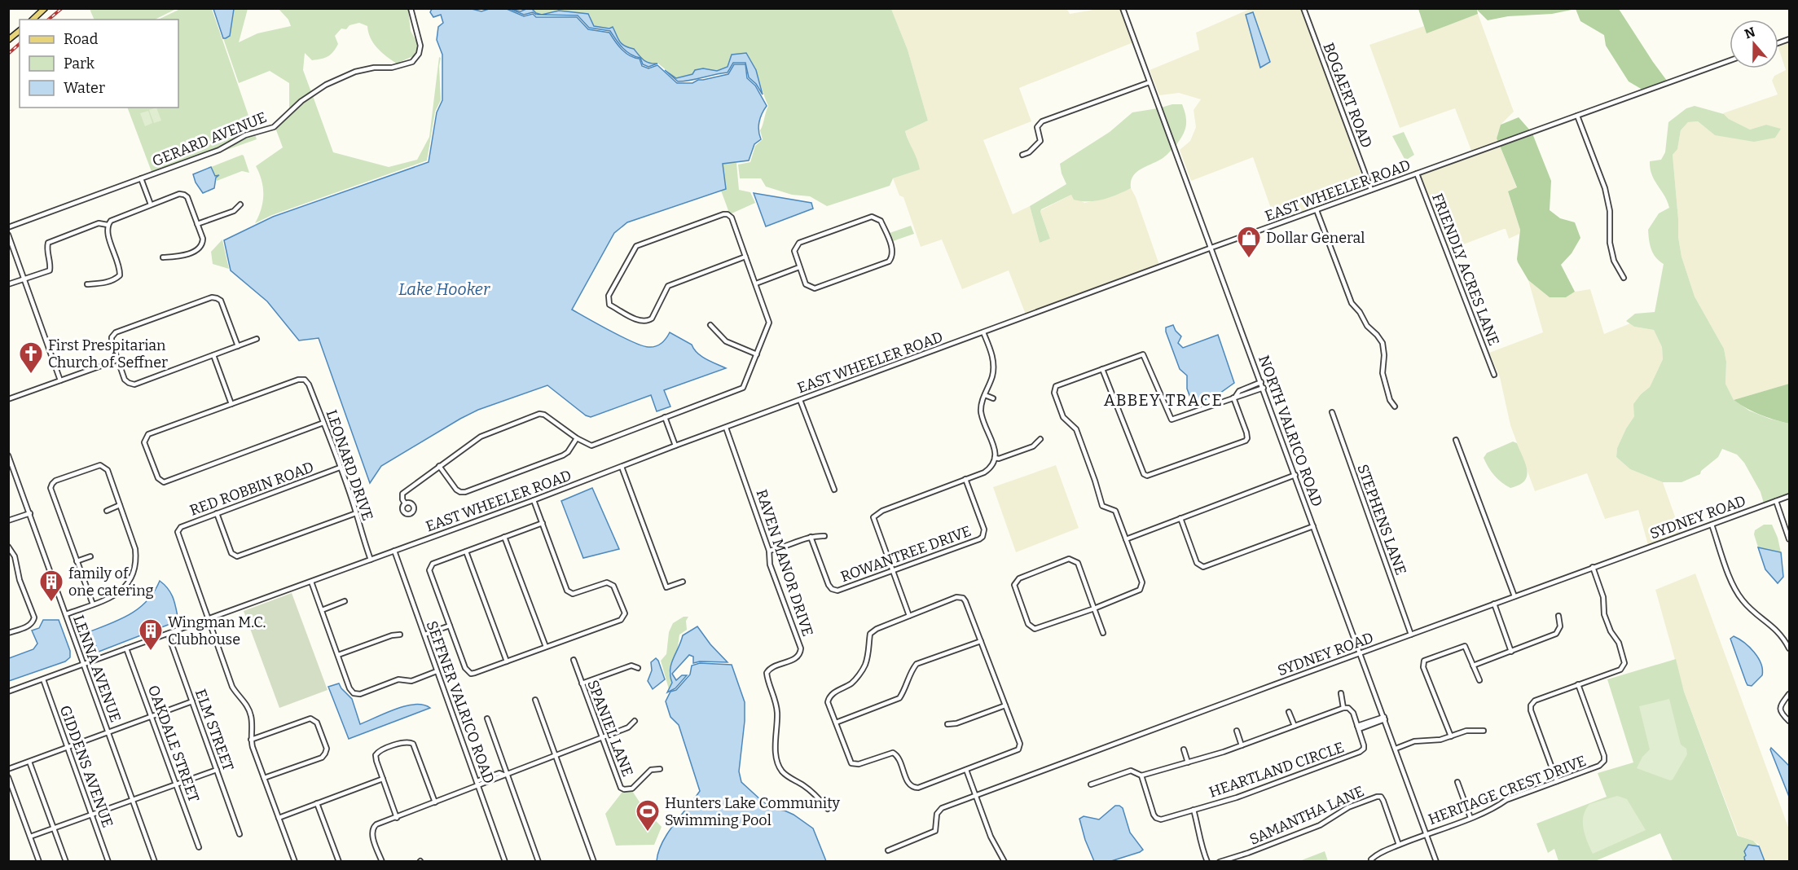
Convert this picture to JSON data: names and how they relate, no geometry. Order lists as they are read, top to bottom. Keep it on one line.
{"streets":{"street":["BOGAERT ROAD","GERARD AVENUE","EAST WHEELER ROAD","FRIENDLY ACRES LANE","NORTH VALRICO ROAD","LEONARD DRIVE","RED ROBBIN ROAD","SYDNEY ROAD","STEPHENS LANE","ROWANTREE DRIVE","RAVEN MANOR DRIVE","LENNA AVENUE","SEFFNER VALRICO ROAD","SPANIEL LANE","ELM STREET","OAKDALE STREET","GIDDENS AVENUE","HEARTLAND CIRCLE","HERITAGE CREST DRIVE","SAMANTHA LANE"]},"crossings":[["BOGAERT ROAD","EAST WHEELER ROAD"],["EAST WHEELER ROAD","FRIENDLY ACRES LANE"],["EAST WHEELER ROAD","NORTH VALRICO ROAD"],["EAST WHEELER ROAD","LEONARD DRIVE"],["EAST WHEELER ROAD","RED ROBBIN ROAD"],["EAST WHEELER ROAD","RAVEN MANOR DRIVE"],["EAST WHEELER ROAD","LENNA AVENUE"],["EAST WHEELER ROAD","SEFFNER VALRICO ROAD"],["EAST WHEELER ROAD","ELM STREET"],["EAST WHEELER ROAD","OAKDALE STREET"],["EAST WHEELER ROAD","GIDDENS AVENUE"],["NORTH VALRICO ROAD","SYDNEY ROAD"],["NORTH VALRICO ROAD","HERITAGE CREST DRIVE"],["LEONARD DRIVE","RED ROBBIN ROAD"],["SYDNEY ROAD","STEPHENS LANE"],["HERITAGE CREST DRIVE","SAMANTHA LANE"]],"districts":["ABBEY TRACE"],"water":["Lake Hooker"],"places":{"shop":["Dollar General"],"church":["First Prespitarian Church of Seffner"],"building":["family of one catering","Wingman M.C. Clubhouse"],"sports":["Hunters Lake Community Swimming Pool"]},"legend":["Road","Park","Water"],"north":"top"}
